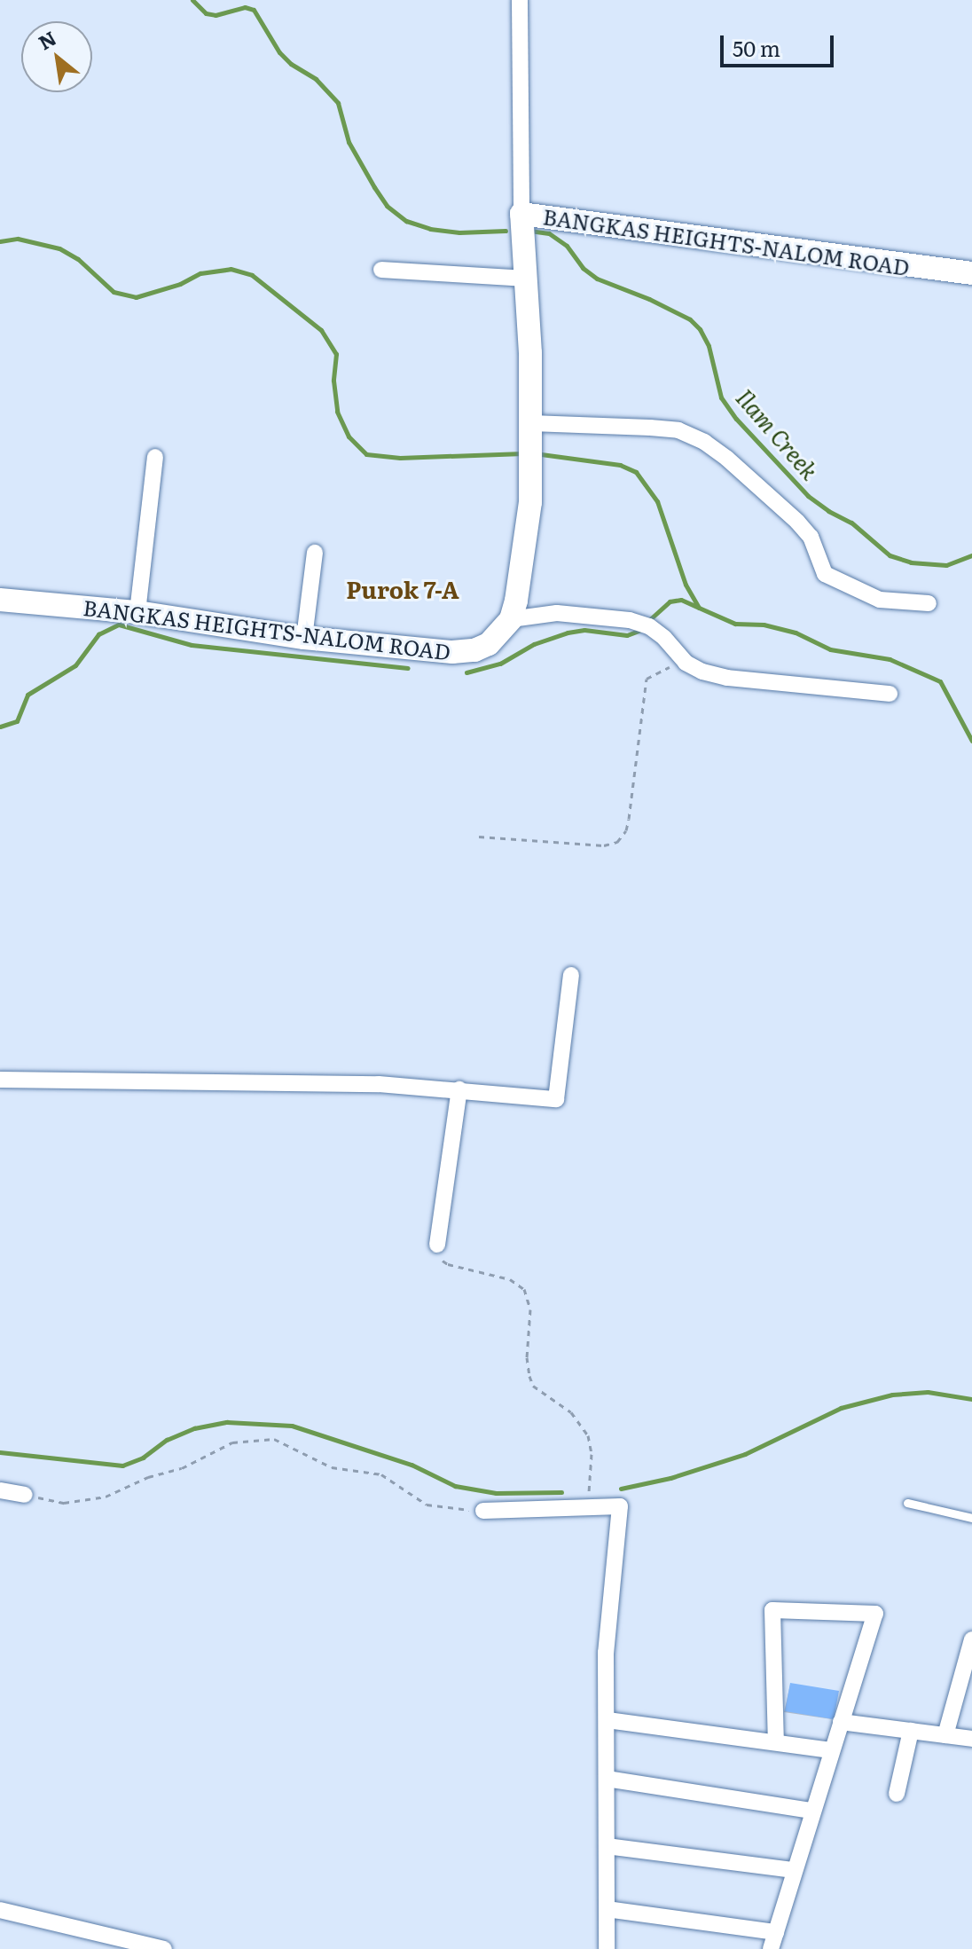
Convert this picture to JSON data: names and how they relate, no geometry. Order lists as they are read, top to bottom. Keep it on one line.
{"streets":{"street":["BANGKAS HEIGHTS-NALOM ROAD"]},"districts":["Purok 7-A"],"water":["Ilam Creek"],"scale_bar":"50 m","north":"top left"}
